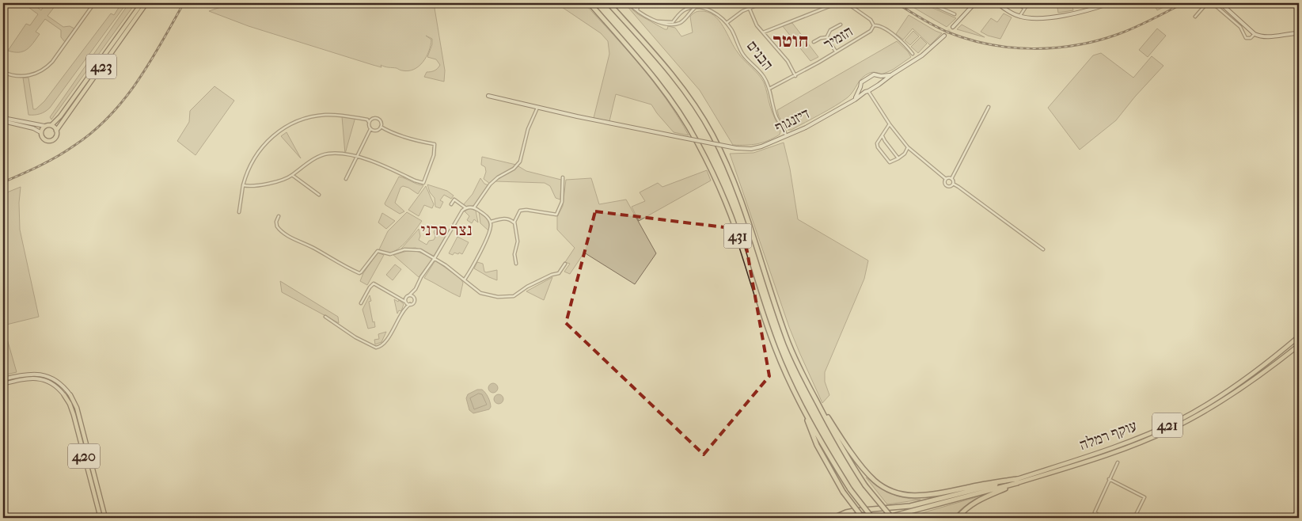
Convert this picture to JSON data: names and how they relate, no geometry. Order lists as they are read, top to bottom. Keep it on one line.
{"streets":{"highway":["431"],"main road":["423","421","עוקף רמלה","420"],"street":["הזמיר","הבנים","דיזנגוף"]},"crossings":[["הזמיר","הבנים"],["הבנים","דיזנגוף"]],"districts":["חוטר","נצר סרני"]}
